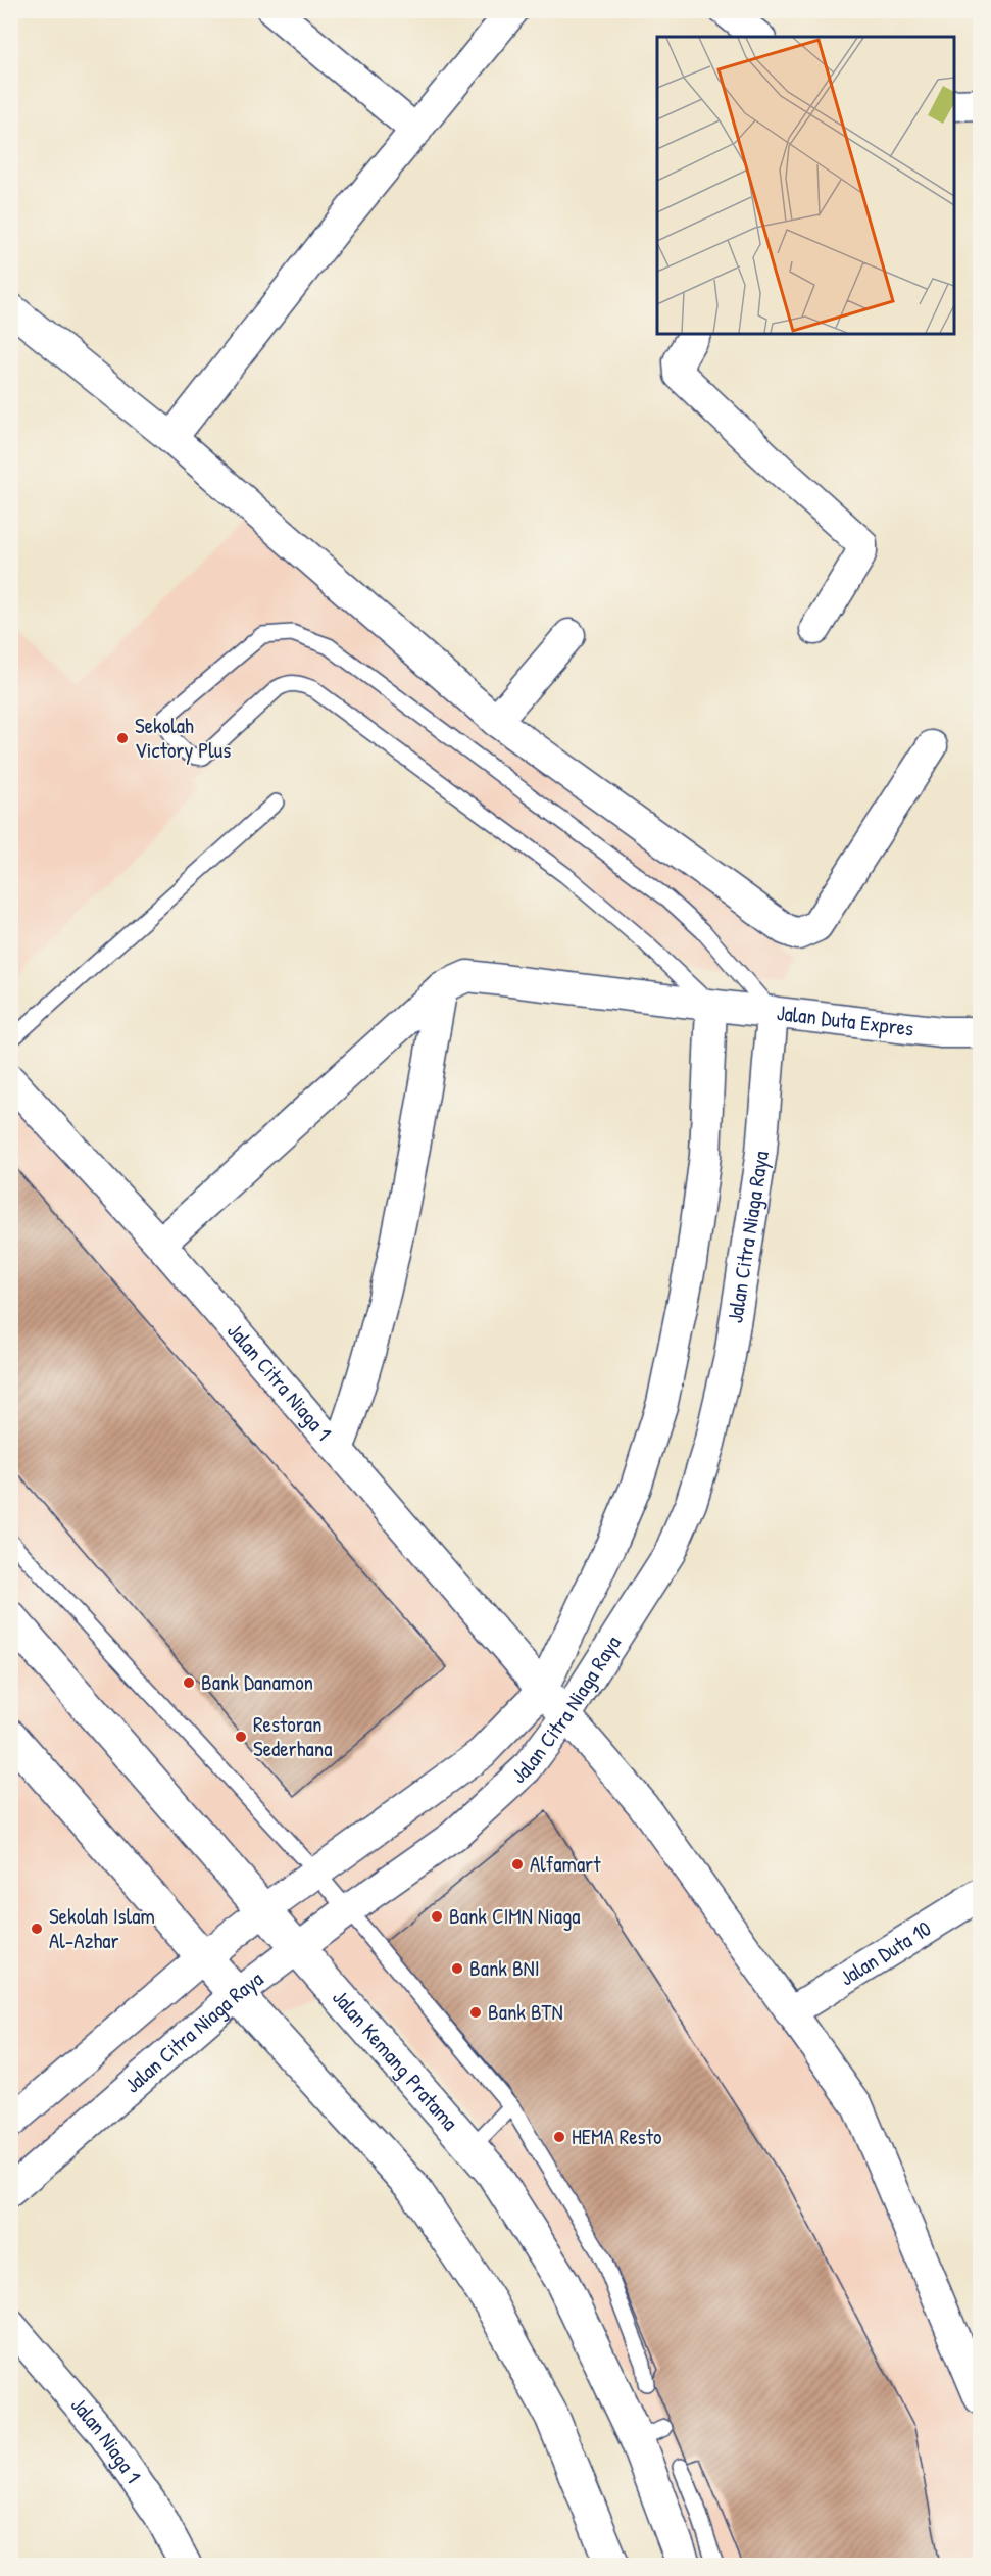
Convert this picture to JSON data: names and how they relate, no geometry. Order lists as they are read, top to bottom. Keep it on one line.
{"streets":{"street":["Jalan Duta Expres","Jalan Citra Niaga Raya","Jalan Citra Niaga 1","Jalan Duta 10","Jalan Kemang Pratama","Jalan Niaga 1"]},"crossings":[["Jalan Duta Expres","Jalan Citra Niaga Raya"],["Jalan Citra Niaga Raya","Jalan Citra Niaga 1"],["Jalan Citra Niaga Raya","Jalan Kemang Pratama"],["Jalan Citra Niaga 1","Jalan Duta 10"]],"places":["Sekolah Victory Plus","Bank Danamon","Restoran Sederhana","Alfamart","Bank CIMN Niaga","Sekolah Islam Al-Azhar","Bank BNI","Bank BTN","HEMA Resto"]}
